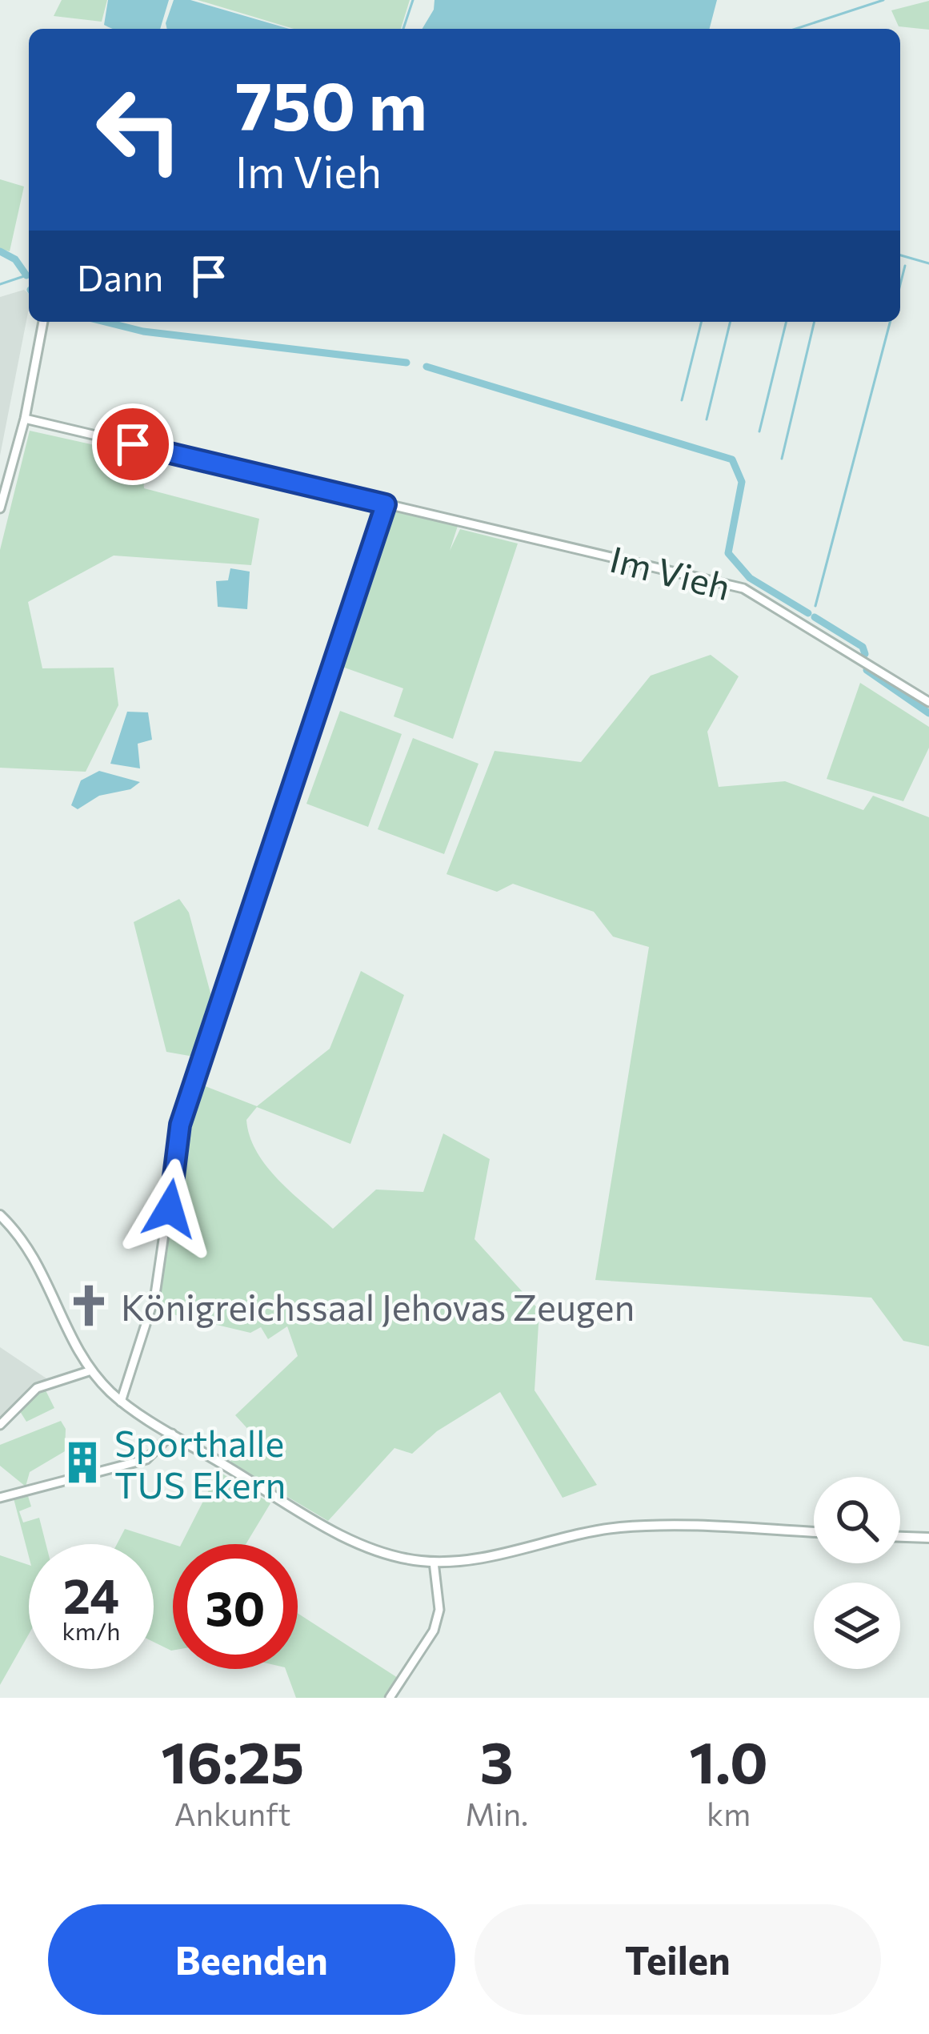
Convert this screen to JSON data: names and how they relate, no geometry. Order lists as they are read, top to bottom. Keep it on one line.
{"streets":{"street":["Im Vieh"]},"places":{"church":["Königreichssaal Jehovas Zeugen"],"building":["Sporthalle TUS Ekern"]},"page":{"turn":["750 m","Im Vieh"],"then":"Dann","speed":"24 km/h","limit":"30","eta":["16:25","Ankunft","3","Min.","1.0","km"],"buttons":["Beenden","Teilen"]}}
